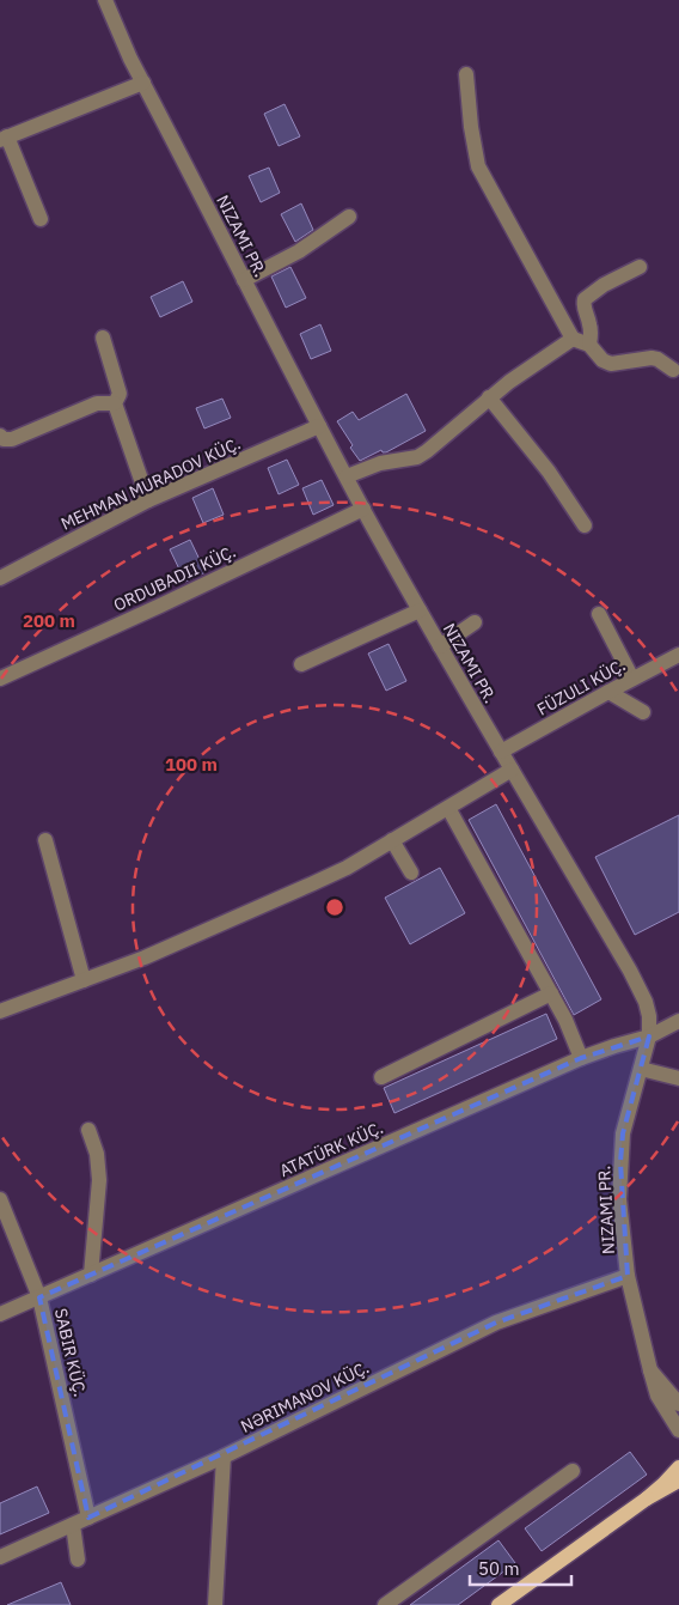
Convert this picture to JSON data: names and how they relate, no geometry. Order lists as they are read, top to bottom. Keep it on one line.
{"streets":{"street":["NIZAMI PR.","MEHMAN MURADOV KÜÇ.","ORDUBADII KÜÇ.","FÜZULI KÜÇ.","ATATÜRK KÜÇ.","SABIR KÜÇ.","NƏRIMANOV KÜÇ."]},"crossings":[["NIZAMI PR.","MEHMAN MURADOV KÜÇ."],["NIZAMI PR.","ORDUBADII KÜÇ."],["NIZAMI PR.","FÜZULI KÜÇ."],["NIZAMI PR.","ATATÜRK KÜÇ."],["NIZAMI PR.","NƏRIMANOV KÜÇ."],["ATATÜRK KÜÇ.","SABIR KÜÇ."],["SABIR KÜÇ.","NƏRIMANOV KÜÇ."]],"scale_bar":"50 m","rings":["200 m","100 m"]}
